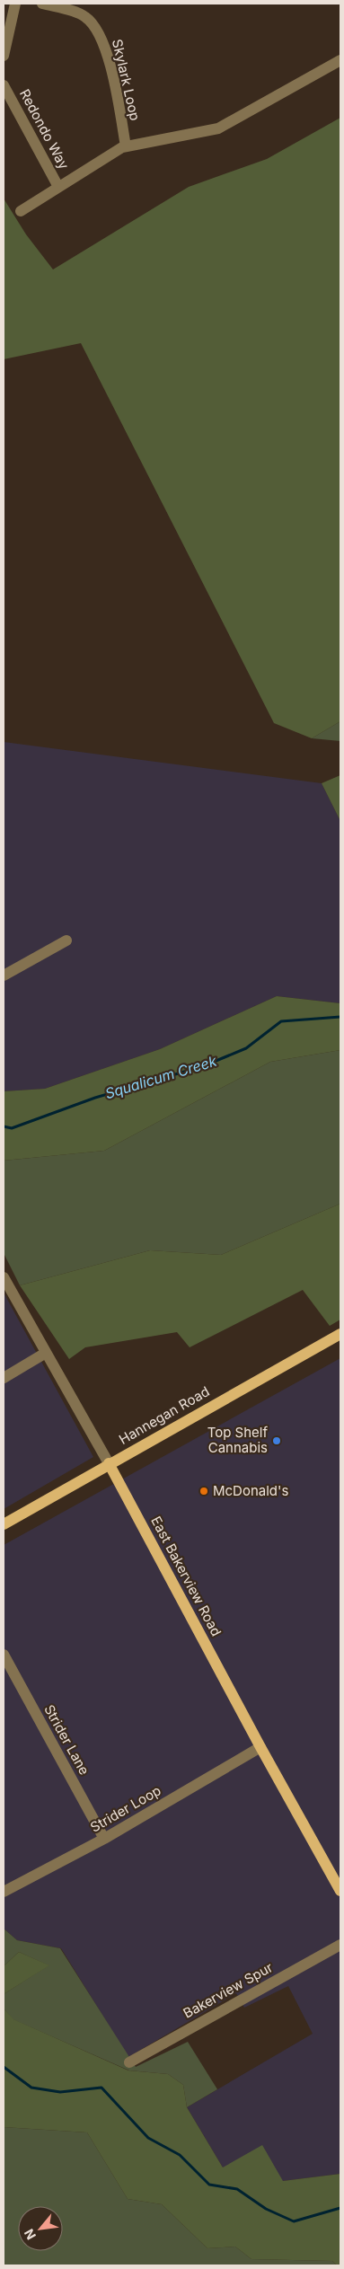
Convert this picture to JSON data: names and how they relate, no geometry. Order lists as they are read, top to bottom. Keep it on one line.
{"streets":{"main road":["Hannegan Road","East Bakerview Road"],"street":["Skylark Loop","Redondo Way","Strider Lane","Strider Loop","Bakerview Spur"]},"crossings":[["Hannegan Road","East Bakerview Road"],["East Bakerview Road","Strider Loop"],["Strider Lane","Strider Loop"]],"water":["Squalicum Creek"],"places":["Top Shelf Cannabis","McDonald's"],"north":"bottom left"}
